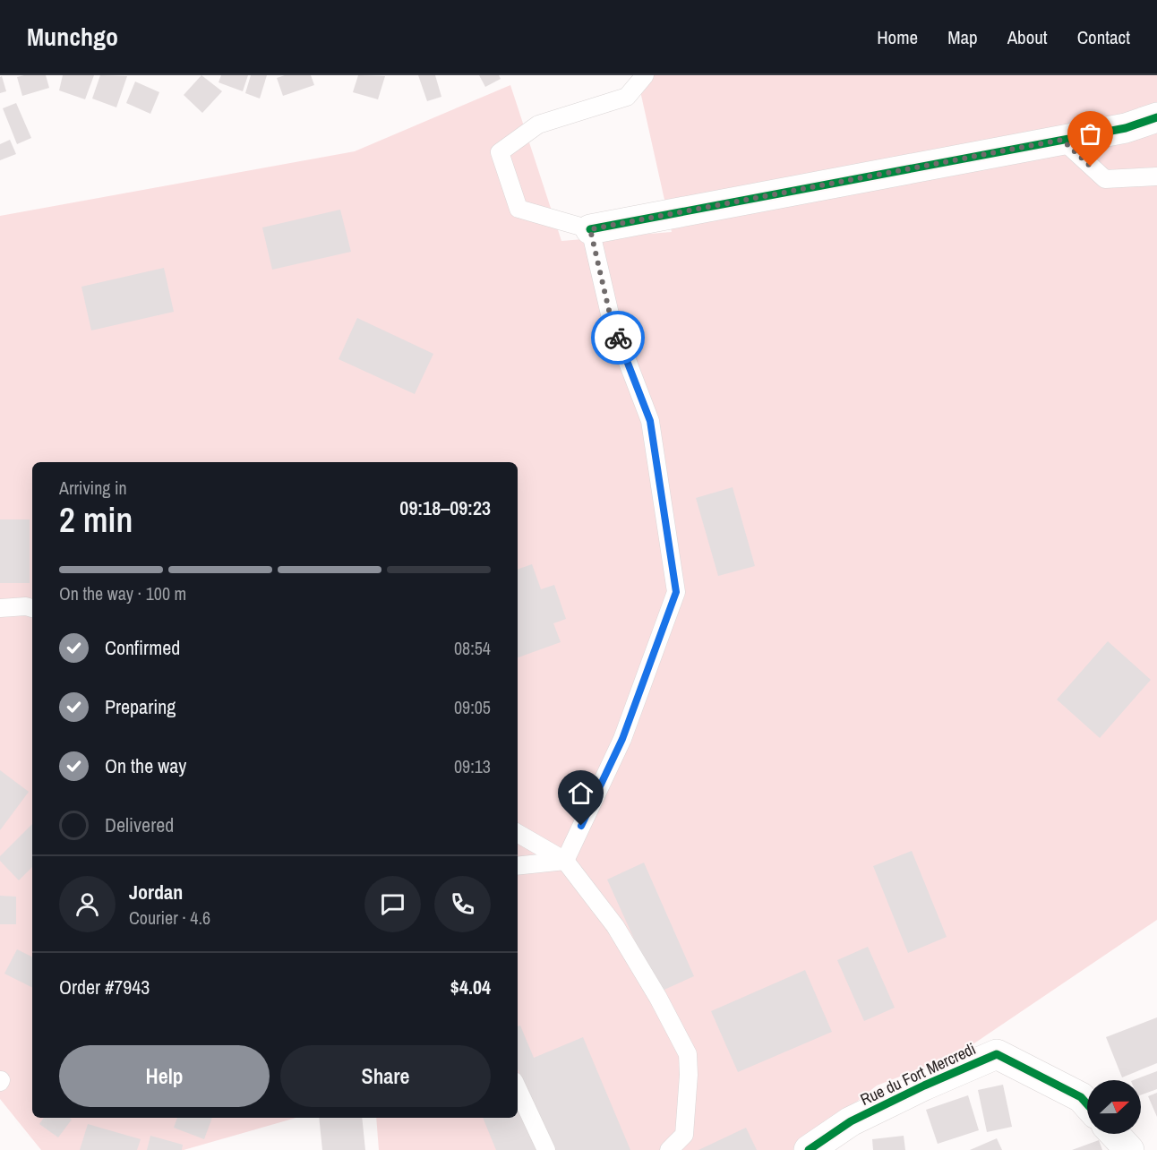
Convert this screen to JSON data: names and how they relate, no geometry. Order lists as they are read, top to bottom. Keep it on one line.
{"streets":{"street":["Rue du Fort Mercredi"]},"north":"right","page":{"header":"Munchgo","nav":["Home","Map","About","Contact"],"heading":["2 min","Arriving in","09:18–09:23"],"panel":["Jordan","Courier · 4.6","Order #7943","$4.04"],"bar":"On the way · 100 m","list":[["Confirmed","08:54"],["Preparing","09:05"],["On the way","09:13"],"Delivered"],"buttons":["Help","Share"]}}
